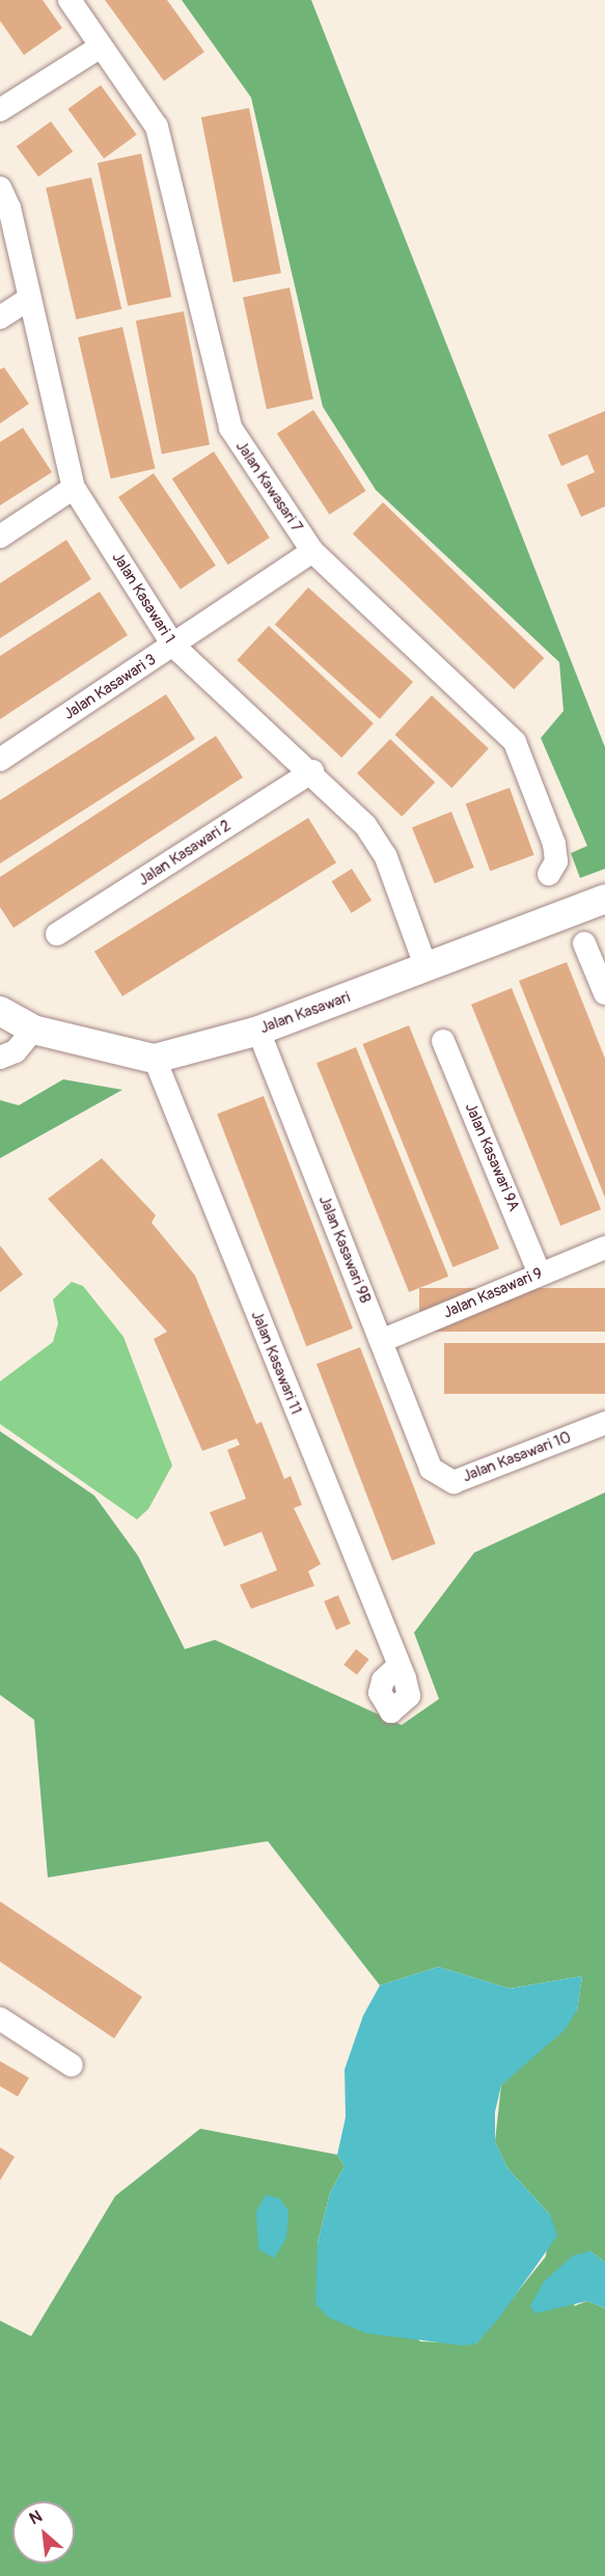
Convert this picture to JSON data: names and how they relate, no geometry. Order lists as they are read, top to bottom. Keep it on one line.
{"streets":{"street":["Jalan Kawasari 7","Jalan Kasawari 1","Jalan Kasawari 3","Jalan Kasawari 2","Jalan Kasawari","Jalan Kasawari 9A","Jalan Kasawari 9B","Jalan Kasawari 9","Jalan Kasawari 11","Jalan Kasawari 10"]},"crossings":[["Jalan Kawasari 7","Jalan Kasawari 3"],["Jalan Kasawari 1","Jalan Kasawari 3"],["Jalan Kasawari 1","Jalan Kasawari 2"],["Jalan Kasawari 1","Jalan Kasawari"],["Jalan Kasawari","Jalan Kasawari 9B"],["Jalan Kasawari","Jalan Kasawari 11"],["Jalan Kasawari 9A","Jalan Kasawari 9"],["Jalan Kasawari 9B","Jalan Kasawari 9"],["Jalan Kasawari 9B","Jalan Kasawari 10"]],"north":"top left"}
